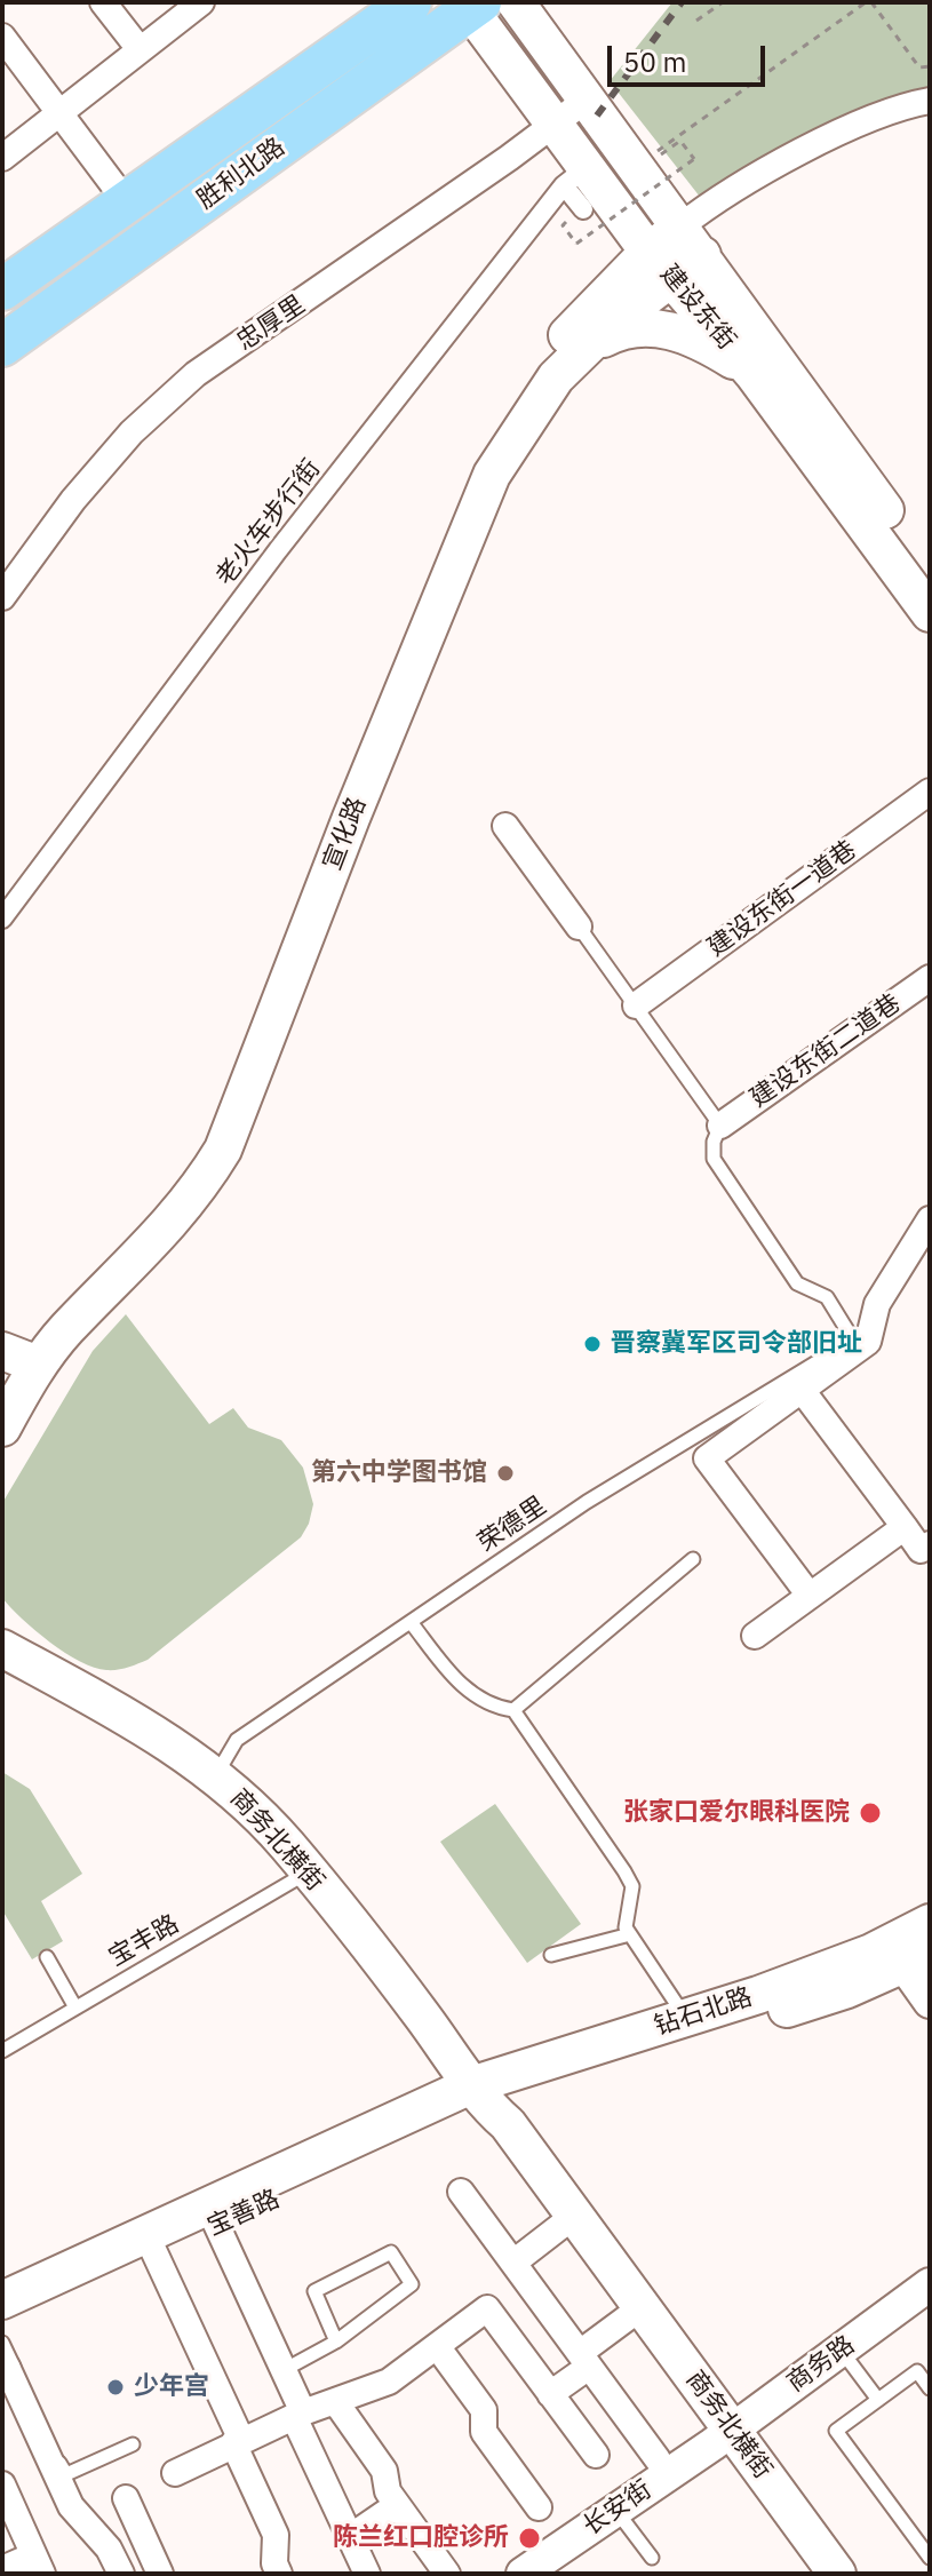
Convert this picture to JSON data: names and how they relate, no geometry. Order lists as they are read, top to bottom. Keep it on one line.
{"streets":{"highway":["胜利北路"],"main road":["建设东街","宣化路","商务北横街","钻石北路","宝善路"],"street":["忠厚里","老火车步行街","建设东街一道巷","建设东街二道巷","商务路","长安街"],"lane":["荣德里","宝丰路"]},"crossings":[["胜利北路","建设东街"],["建设东街","忠厚里"],["建设东街","老火车步行街"],["建设东街","宣化路"],["建设东街二道巷","荣德里"],["荣德里","商务北横街"],["商务北横街","宝丰路"],["商务北横街","钻石北路"],["商务北横街","宝善路"],["商务北横街","商务路"],["商务北横街","长安街"],["钻石北路","宝善路"],["商务路","长安街"]],"places":["晋察冀军区司令部旧址","第六中学图书馆","张家口爱尔眼科医院","少年宫","陈兰红口腔诊所"],"scale_bar":"50 m"}
